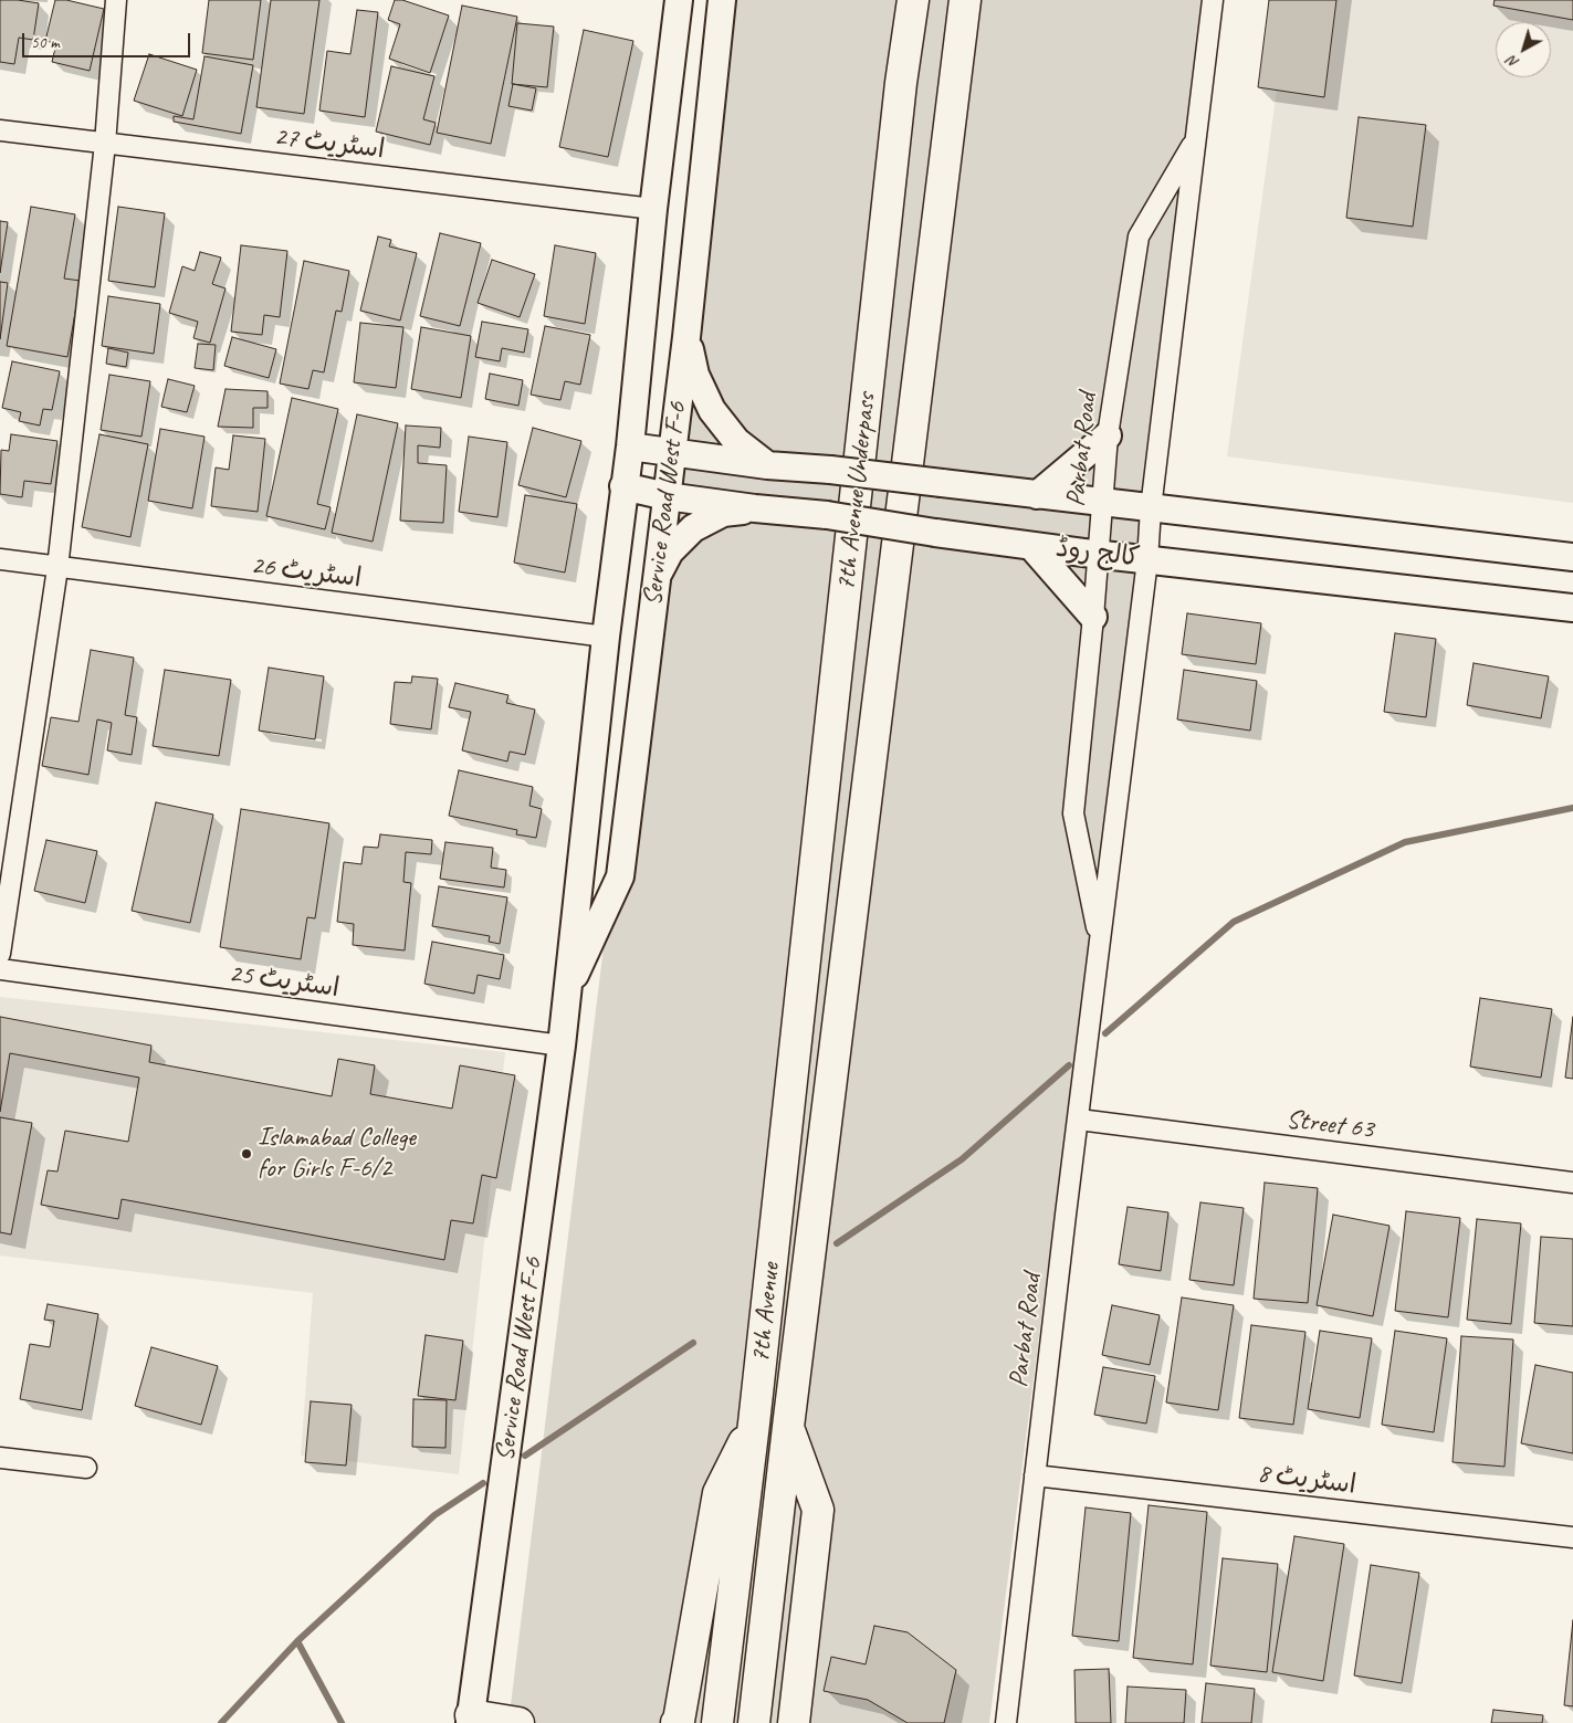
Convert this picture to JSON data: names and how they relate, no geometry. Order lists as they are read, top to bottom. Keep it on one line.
{"streets":{"main road":["7th Avenue Underpass","7th Avenue"],"street":["اسٹریٹ 27","Parbat Road","Service Road West F-6","کالج روڈ","اسٹریٹ 26","اسٹریٹ 25","Street 63","اسٹریٹ 8"]},"crossings":[["اسٹریٹ 27","Service Road West F-6"],["Parbat Road","کالج روڈ"],["Parbat Road","Street 63"],["Parbat Road","اسٹریٹ 8"],["7th Avenue Underpass","7th Avenue"],["Service Road West F-6","کالج روڈ"],["Service Road West F-6","اسٹریٹ 26"],["Service Road West F-6","اسٹریٹ 25"]],"places":["Islamabad College for Girls F-6/2"],"scale_bar":"50 m","north":"bottom left"}
